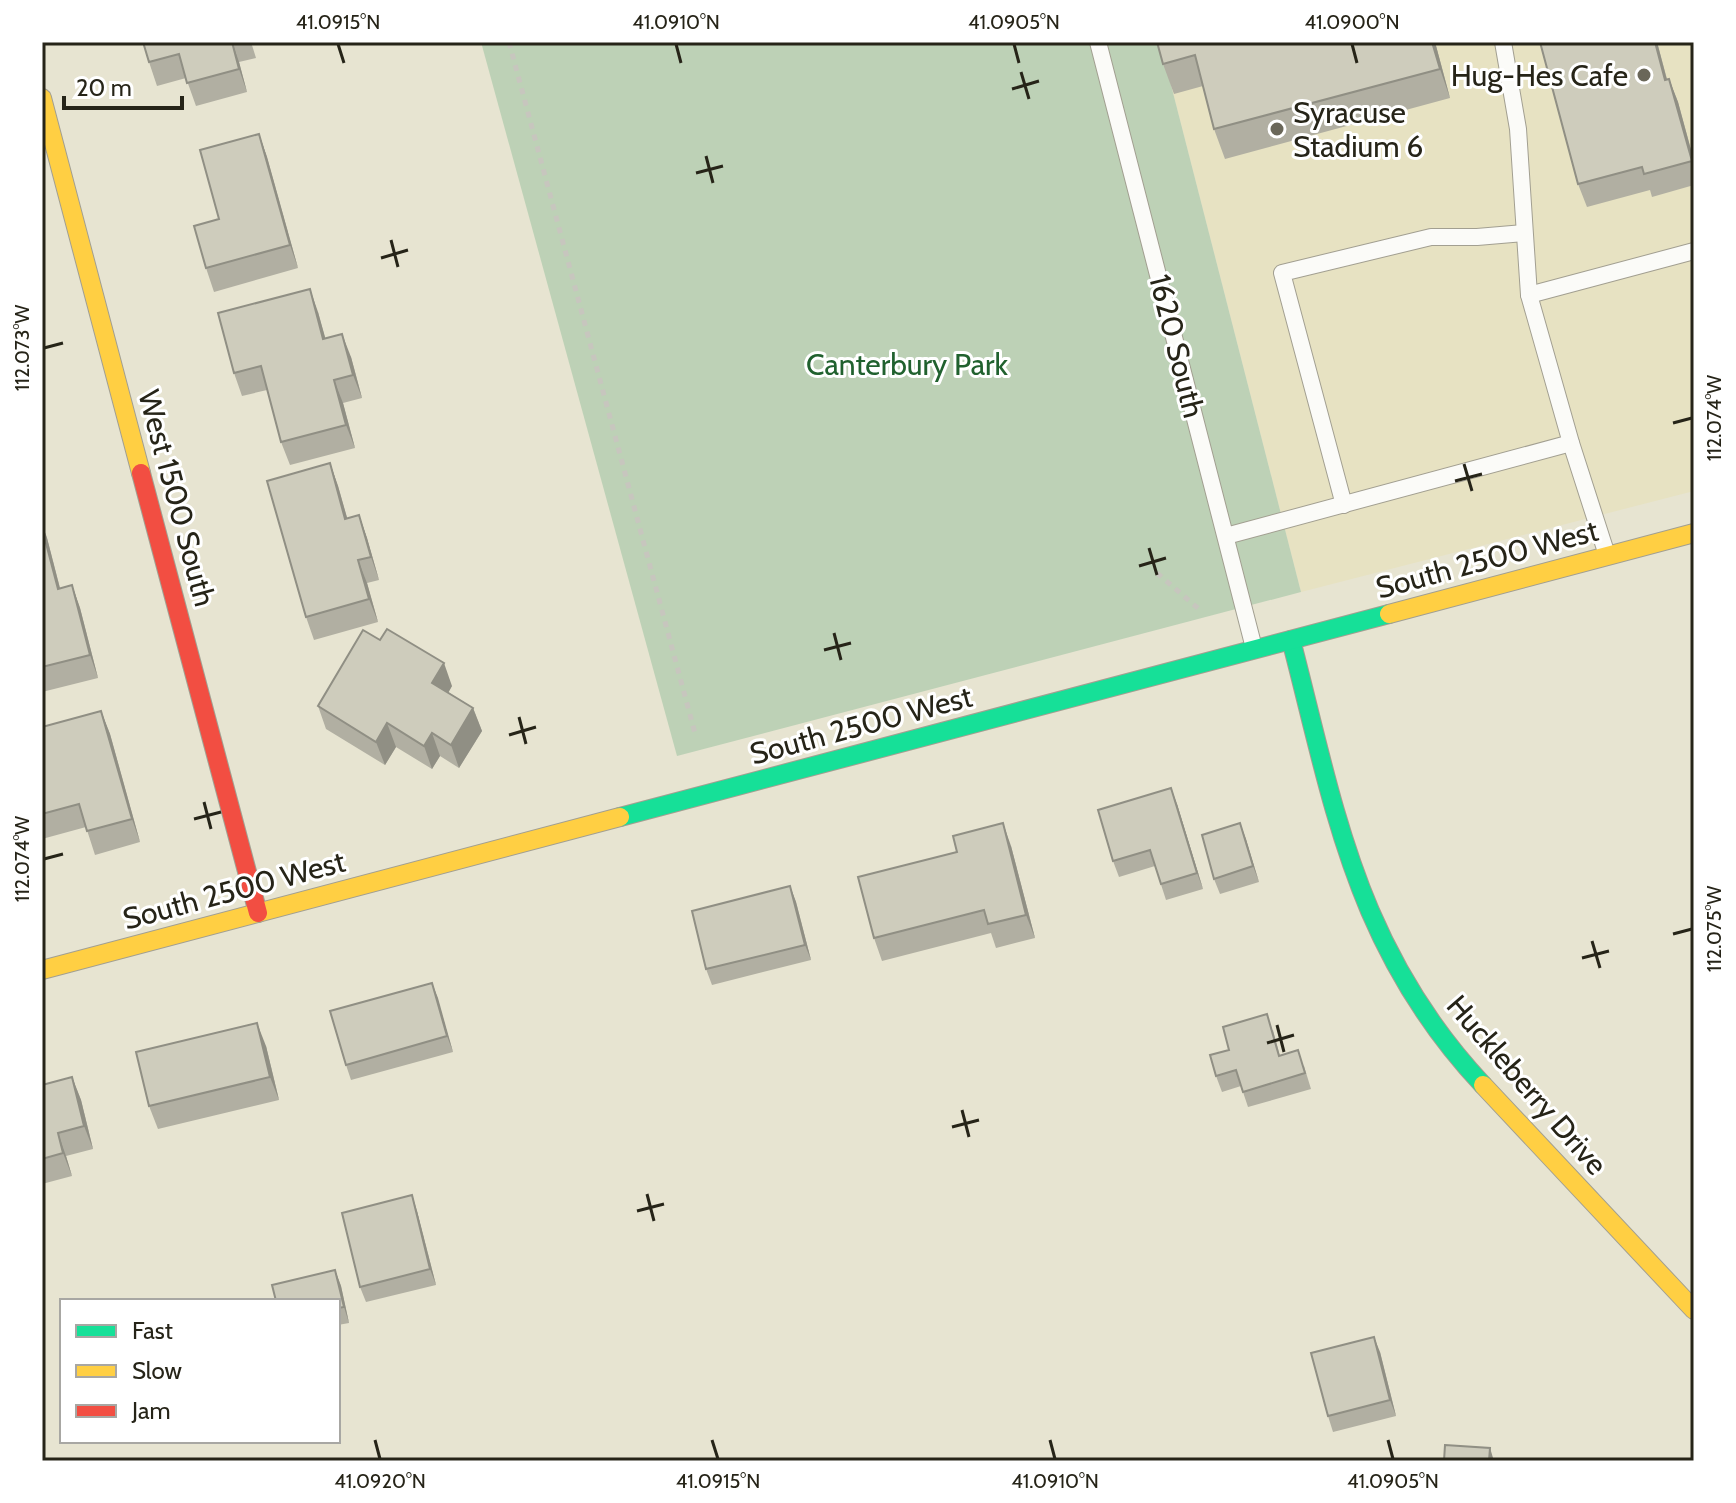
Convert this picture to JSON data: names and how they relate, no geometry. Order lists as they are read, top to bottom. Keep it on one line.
{"streets":{"street":["West 1500 South","South 2500 West","Huckleberry Drive"],"lane":["1620 South"]},"crossings":[["1620 South","South 2500 West"],["West 1500 South","South 2500 West"],["South 2500 West","Huckleberry Drive"]],"parks":["Canterbury Park"],"places":["Hug-Hes Cafe","Syracuse Stadium 6"],"legend":["Fast","Slow","Jam"],"scale_bar":"20 m","coordinates":["41.0915°N","41.0910°N","41.0905°N","41.0900°N","112.073°W","112.074°W","112.075°W","41.0920°N"]}
